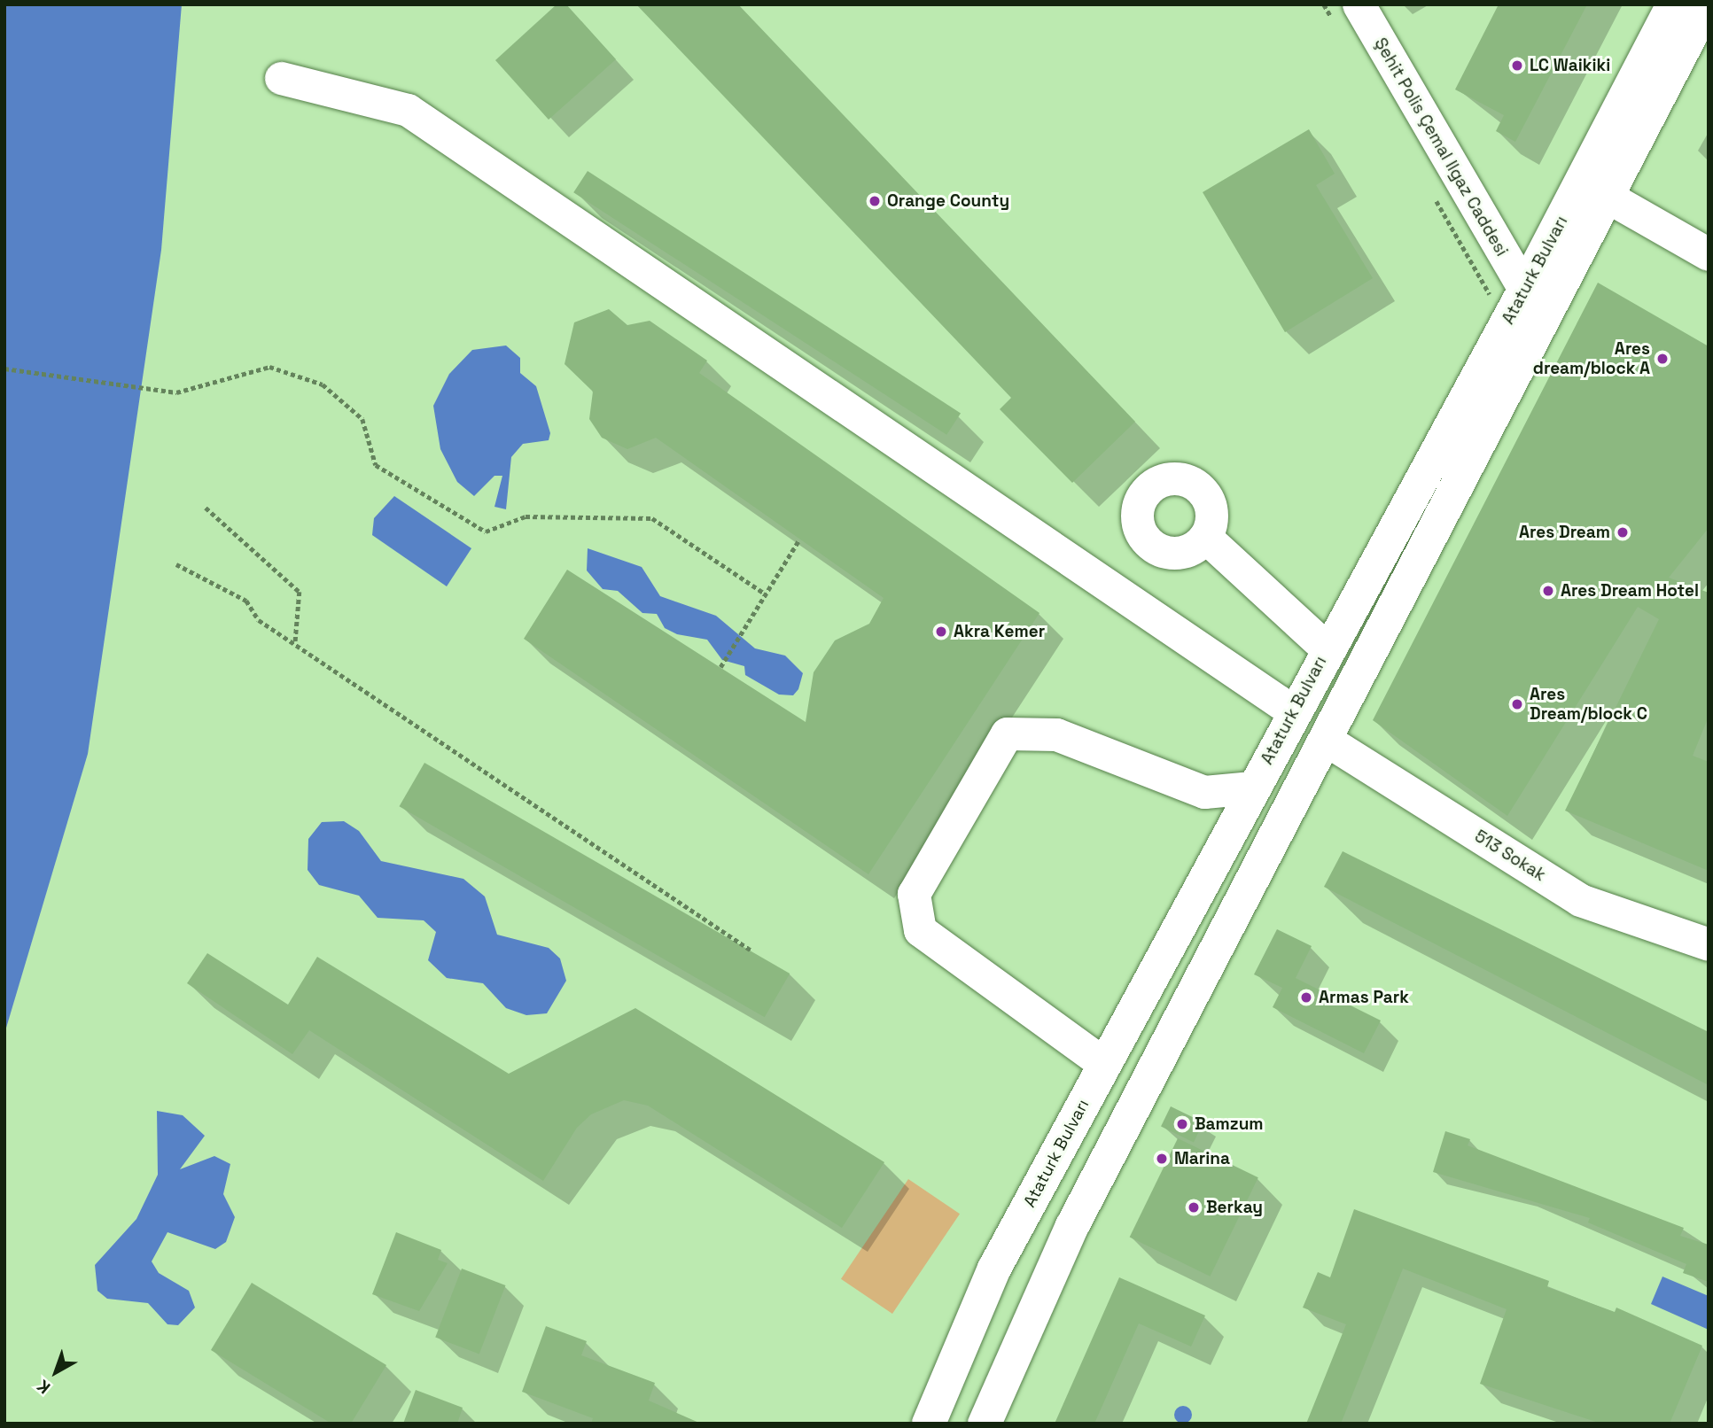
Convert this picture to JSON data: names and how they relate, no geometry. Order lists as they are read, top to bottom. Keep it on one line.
{"streets":{"main road":["Ataturk Bulvarı"],"street":["Şehit Polis Çemal Ilgaz Caddesi","513 Sokak"]},"crossings":[["Şehit Polis Çemal Ilgaz Caddesi","Ataturk Bulvarı"],["Ataturk Bulvarı","513 Sokak"]],"places":["LC Waikiki","Orange County","Ares dream/block A","Ares Dream","Ares Dream Hotel","Akra Kemer","Ares Dream/block C","Armas Park","Bamzum","Marina","Berkay"],"north":"bottom left"}
